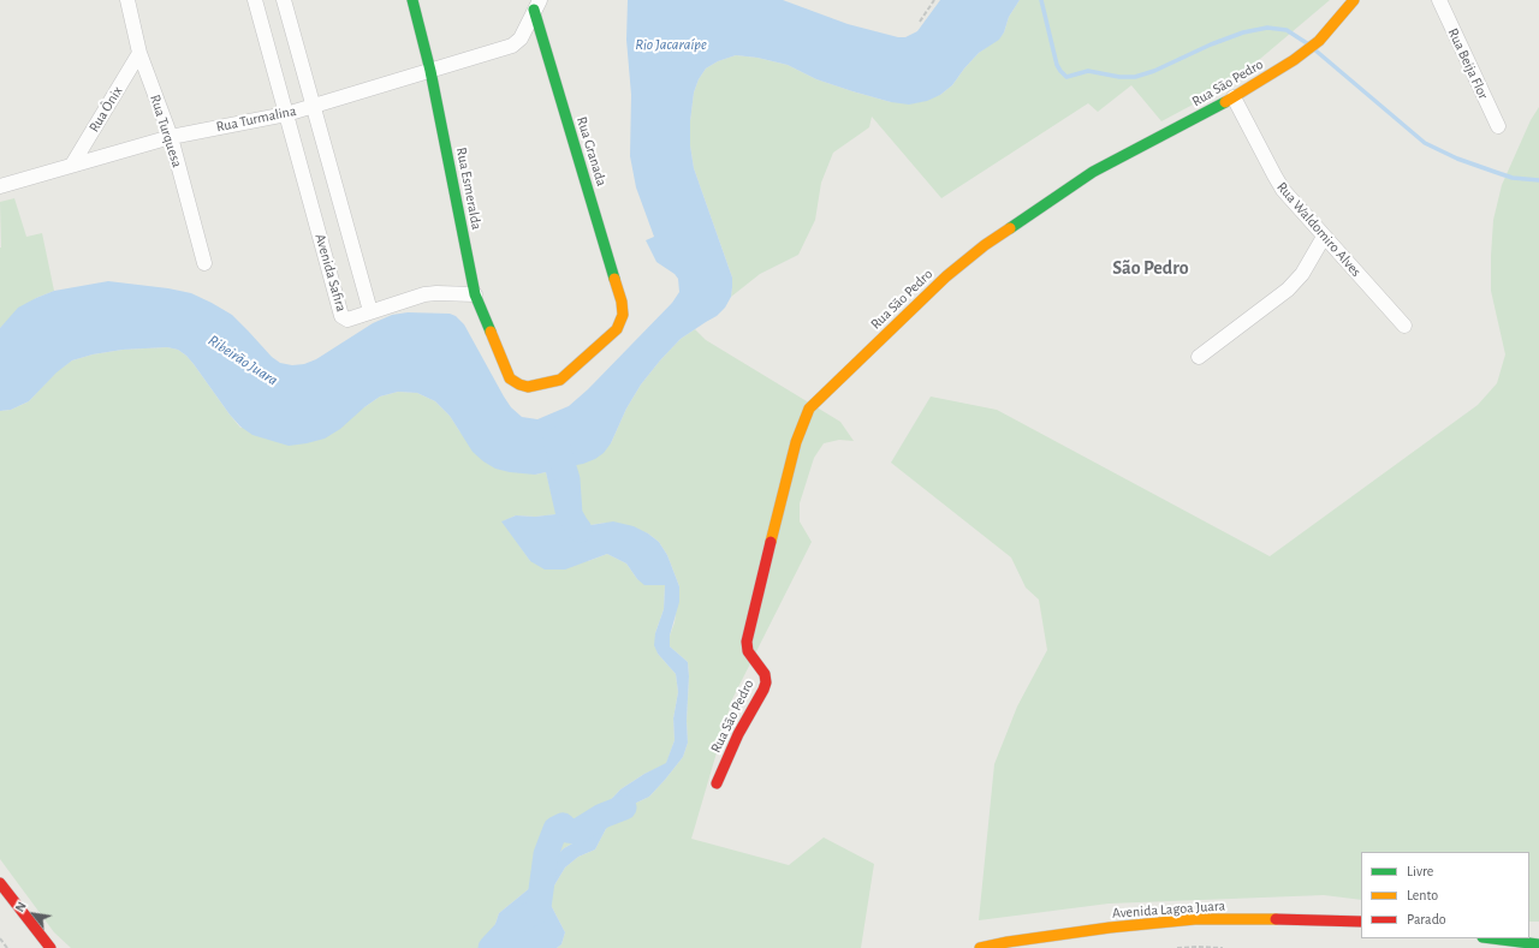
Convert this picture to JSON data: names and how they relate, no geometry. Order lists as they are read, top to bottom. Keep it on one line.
{"streets":{"street":["Rua Beija Flor","Rua São Pedro","Rua Ônix","Rua Turmalina","Rua Turquesa","Rua Granada","Rua Esmeralda","Rua Waldomiro Alves","Avenida Safira","Avenida Lagoa Juara"]},"crossings":[["Rua São Pedro","Rua Waldomiro Alves"],["Rua Ônix","Rua Turmalina"],["Rua Ônix","Rua Turquesa"],["Rua Turmalina","Rua Turquesa"],["Rua Turmalina","Rua Granada"],["Rua Turmalina","Rua Esmeralda"],["Rua Turmalina","Avenida Safira"],["Rua Granada","Rua Esmeralda"]],"districts":["São Pedro"],"water":["Rio Jacaraípe","Ribeirão Juara"],"legend":["Livre","Lento","Parado"],"north":"top left"}
